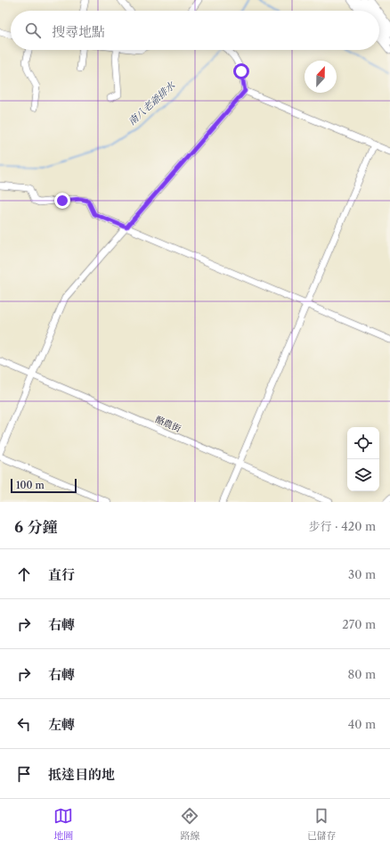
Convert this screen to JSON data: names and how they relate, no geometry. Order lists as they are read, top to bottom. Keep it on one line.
{"streets":{"street":["酪農街"]},"water":["南八老爺排水"],"scale_bar":"100 m","north":"top","page":{"search":"搜尋地點","scale":"100 m","heading":["6 分鐘","步行 · 420 m"],"list":[["直行","30 m"],["右轉","270 m"],["右轉","80 m"],["左轉","40 m"],"抵達目的地"],"nav":["地圖","路線","已儲存"]}}
